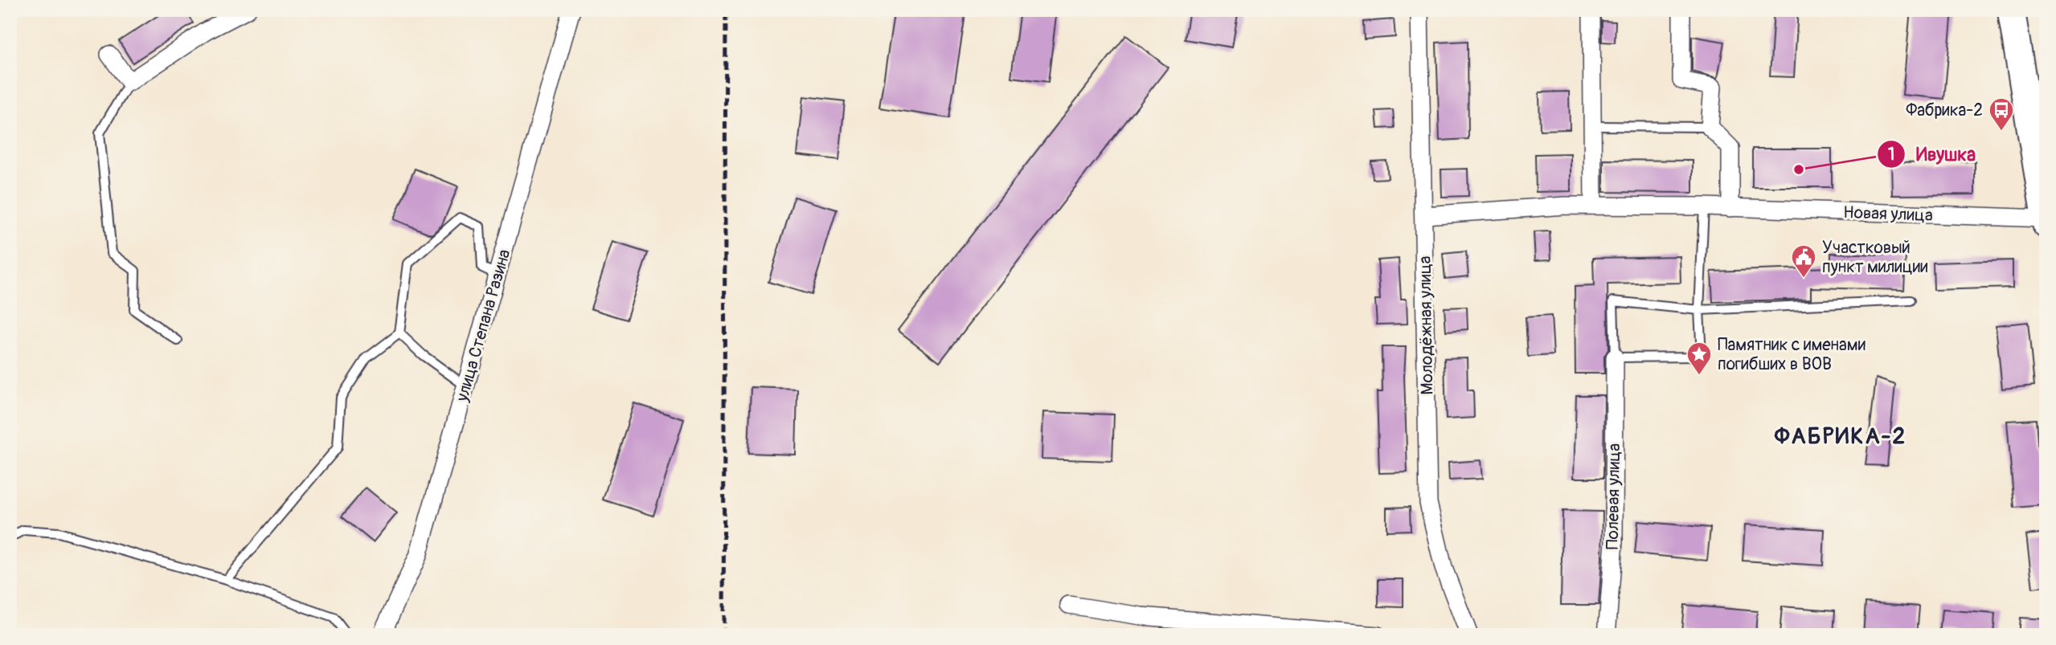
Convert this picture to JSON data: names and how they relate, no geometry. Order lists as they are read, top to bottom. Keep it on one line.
{"streets":{"street":["Новая улица","улица Степана Разина","Молодёжная улица","Полевая улица"]},"crossings":[["Новая улица","Молодёжная улица"]],"districts":["ФАБРИКА-2"],"places":{"bus stop":["Фабрика-2"],"other":["Ивушка"],"public building":["Участковый пункт милиции"],"place":["Памятник с именами погибших в ВОВ"]}}
